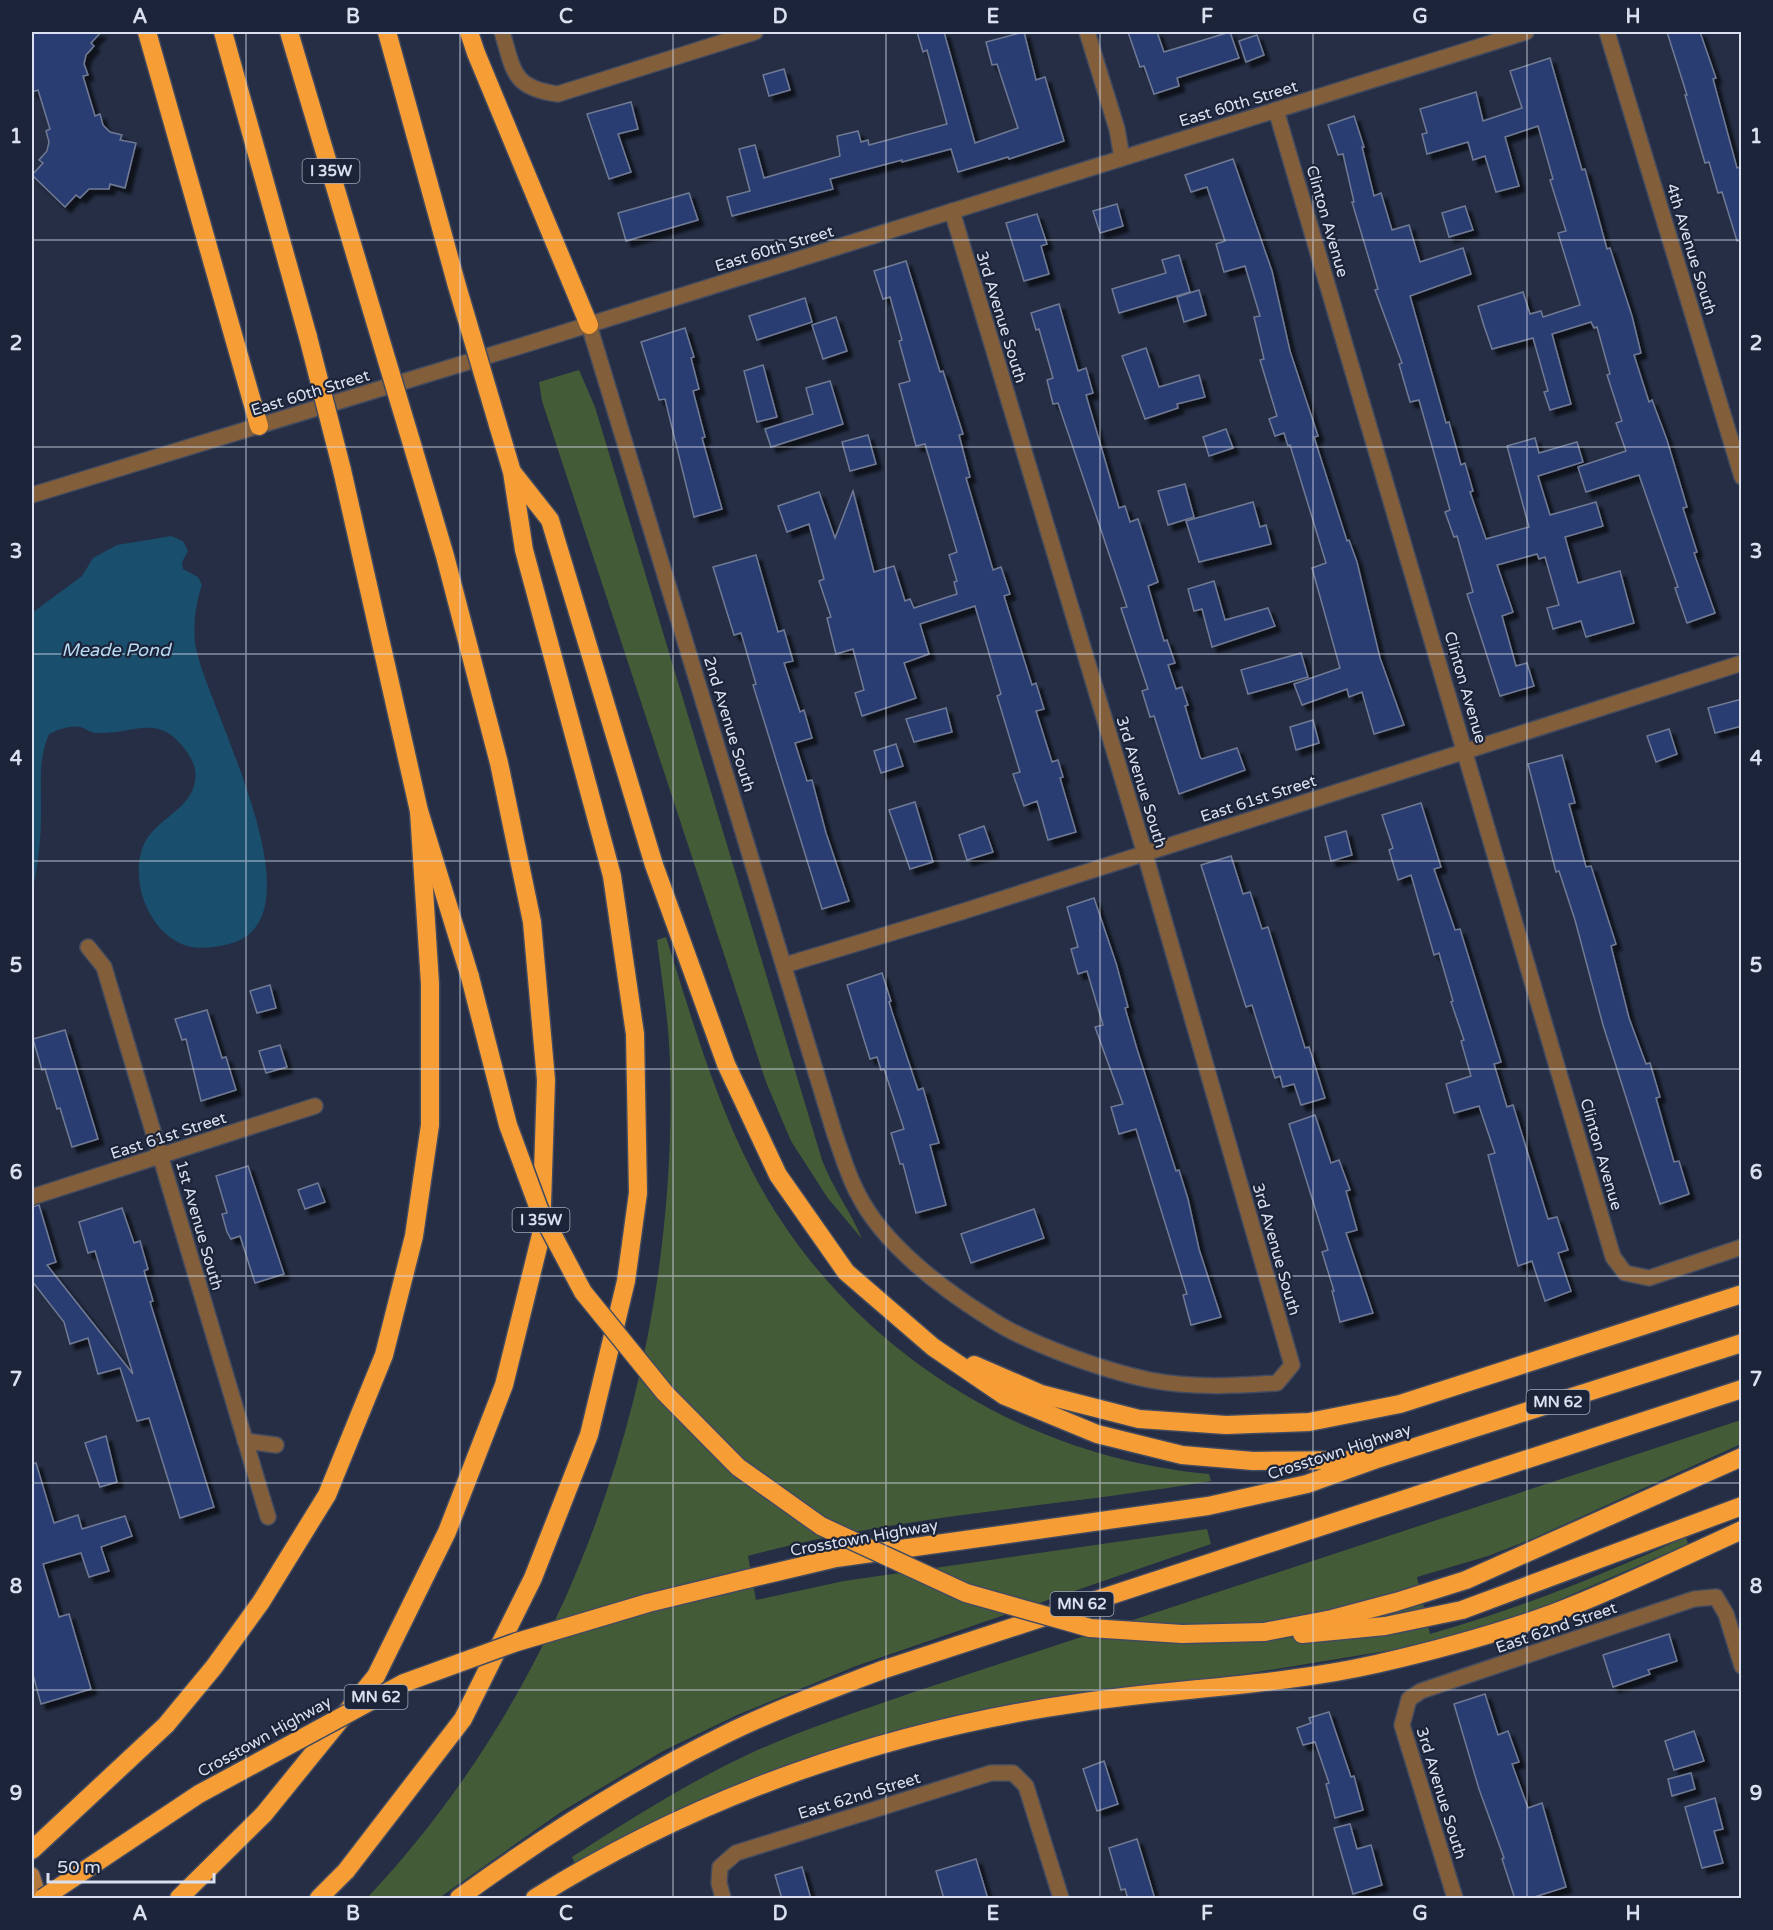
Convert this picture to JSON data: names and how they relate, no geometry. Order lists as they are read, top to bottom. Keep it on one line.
{"streets":{"highway":["I 35W","MN 62","Crosstown Highway"],"street":["East 60th Street","Clinton Avenue","4th Avenue South","3rd Avenue South","2nd Avenue South","East 61st Street","1st Avenue South","East 62nd Street"]},"crossings":[["East 60th Street","Clinton Avenue"],["East 60th Street","3rd Avenue South"],["East 60th Street","2nd Avenue South"],["Clinton Avenue","East 61st Street"],["3rd Avenue South","2nd Avenue South"],["3rd Avenue South","East 61st Street"],["3rd Avenue South","East 62nd Street"],["2nd Avenue South","East 61st Street"],["East 61st Street","1st Avenue South"]],"water":["Meade Pond"],"scale_bar":"50 m","grid":{"columns":["A","B","C","D","E","F","G","H"],"rows":["1","2","3","4","5","6","7","8","9"]}}
